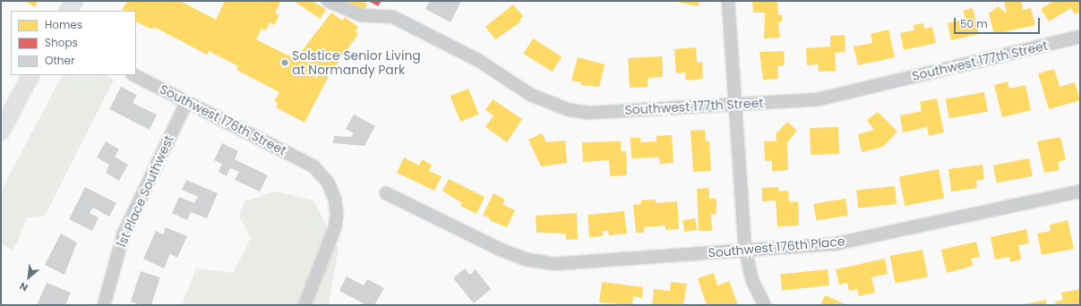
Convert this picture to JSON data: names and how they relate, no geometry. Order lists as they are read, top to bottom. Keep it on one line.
{"streets":{"street":["Southwest 177th Street","Southwest 176th Street","1st Place Southwest","Southwest 176th Place"]},"crossings":[["Southwest 176th Street","1st Place Southwest"]],"places":["Solstice Senior Living at Normandy Park"],"legend":["Homes","Shops","Other"],"scale_bar":"50 m","north":"bottom left"}
